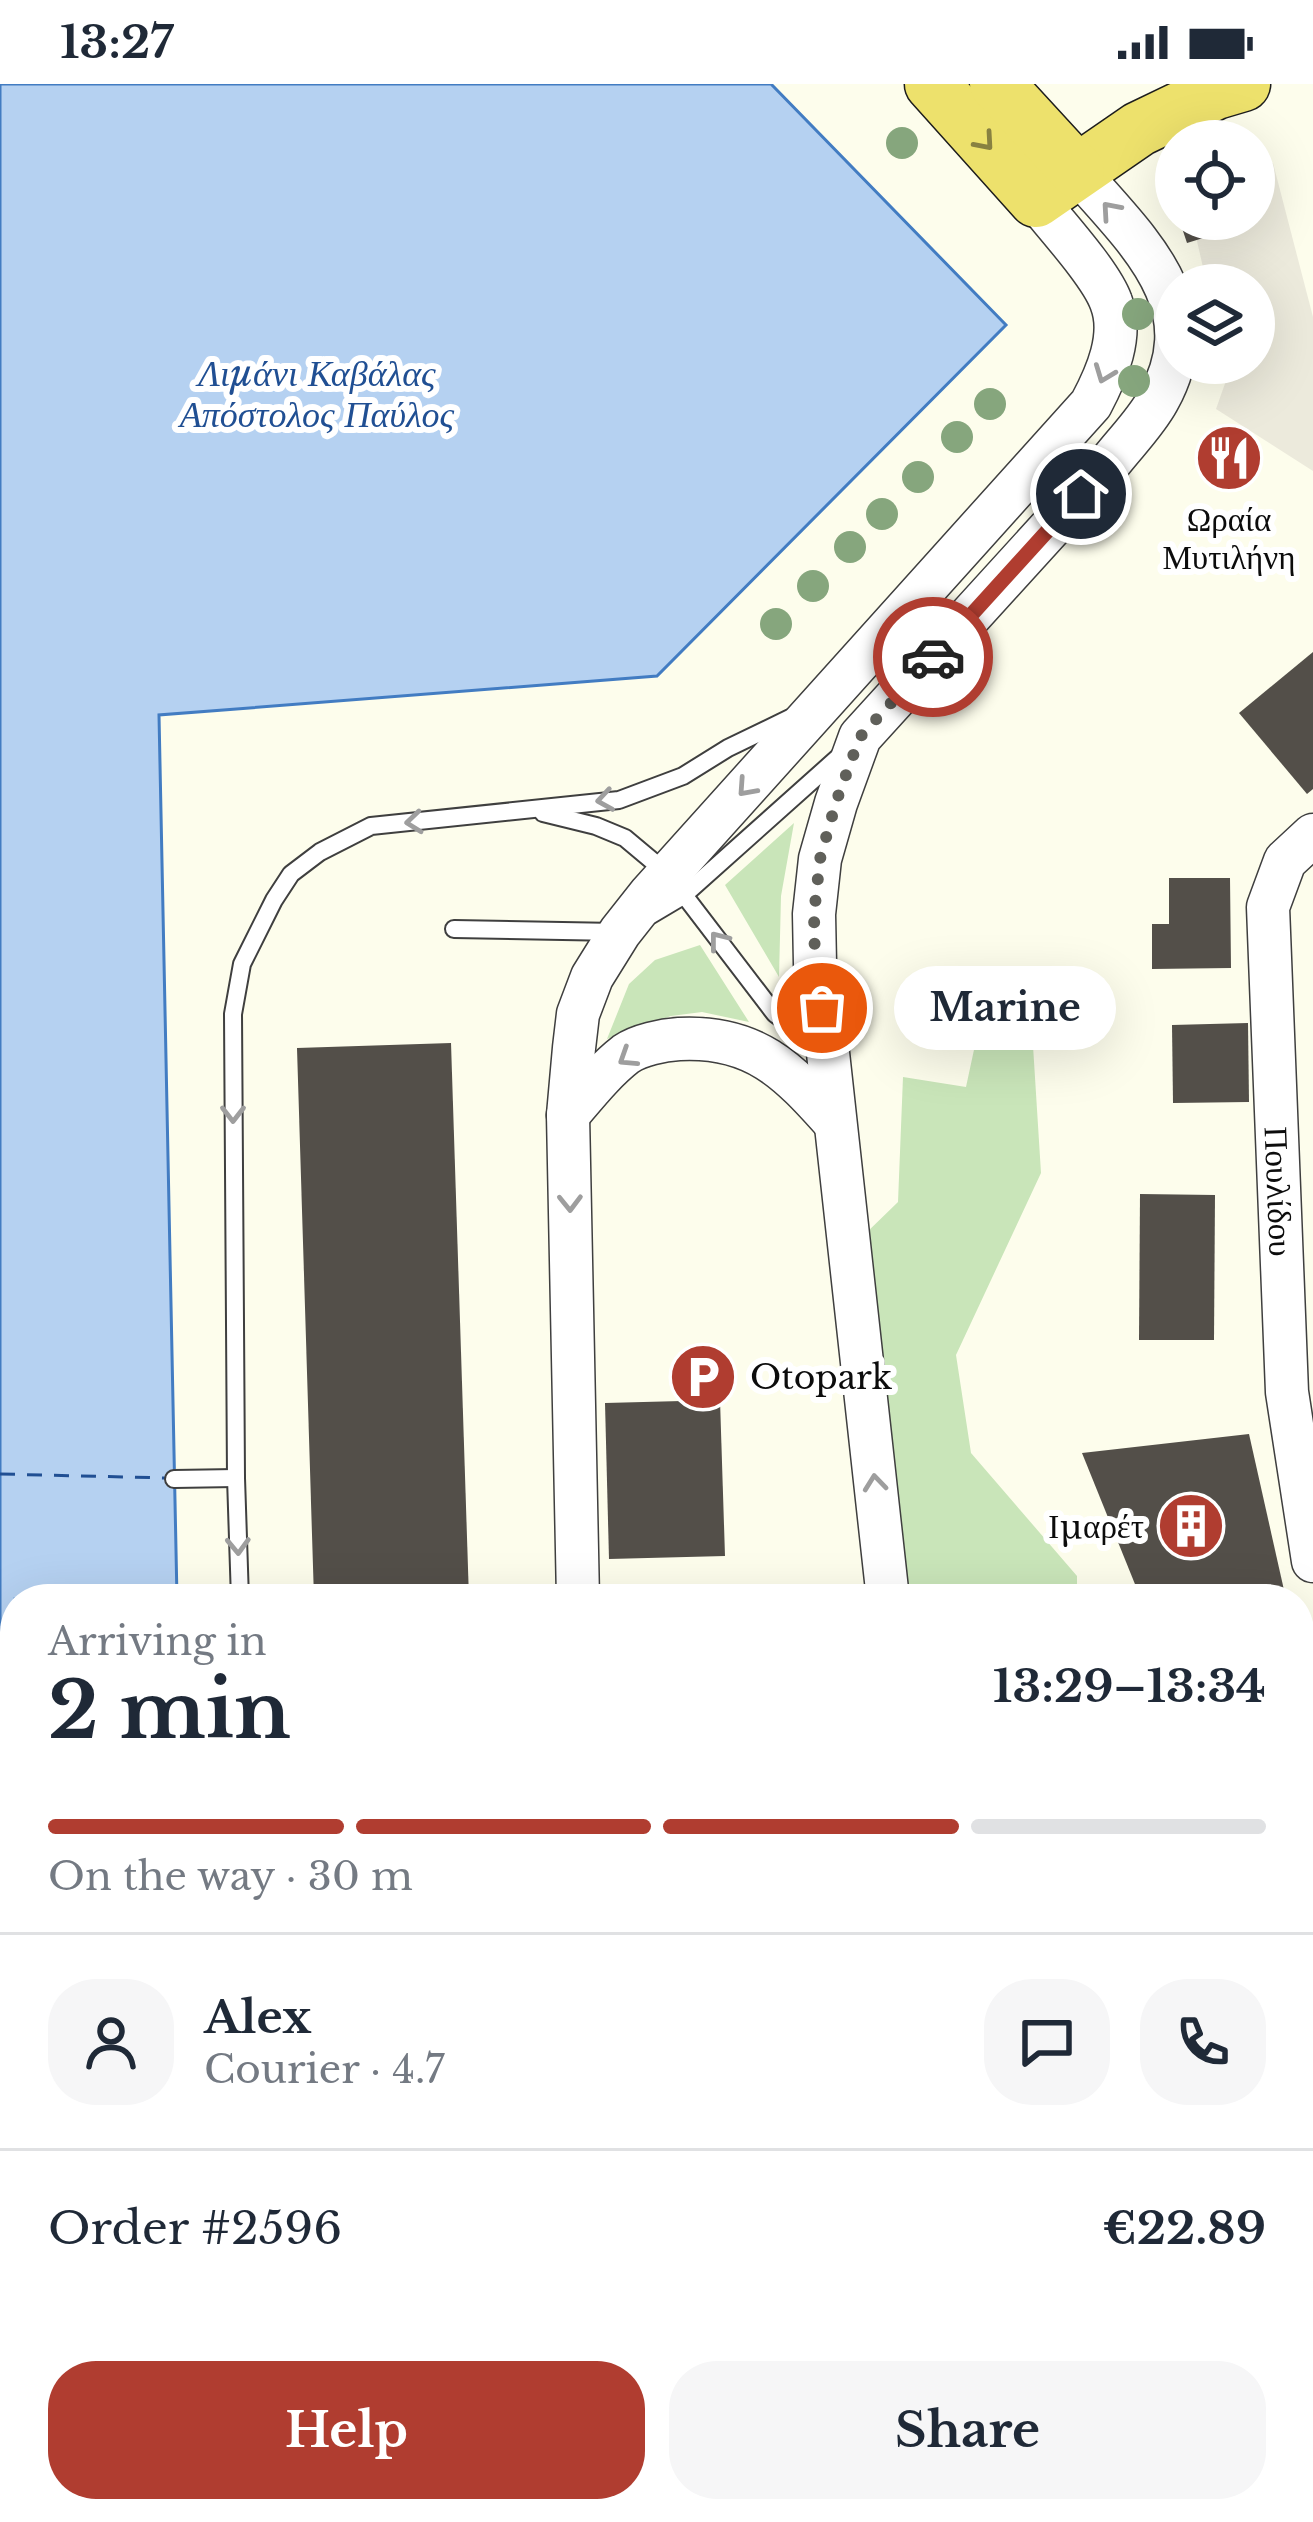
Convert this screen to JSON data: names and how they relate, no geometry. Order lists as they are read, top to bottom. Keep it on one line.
{"streets":{"street":["Πουλίδου"]},"water":["Λιμάνι Καβάλας Απόστολος Παύλος"],"places":{"restaurant":["Ωραία Μυτιλήνη"],"other":["Marine"],"parking":["Otopark"],"building":["Ιμαρέτ"]},"page":{"status":"13:27","bubble":"Marine","heading":["2 min","Arriving in","13:29–13:34"],"panel":["Alex","Courier · 4.7","Order #2596","€22.89"],"bar":"On the way · 30 m","buttons":["Help","Share"]}}
